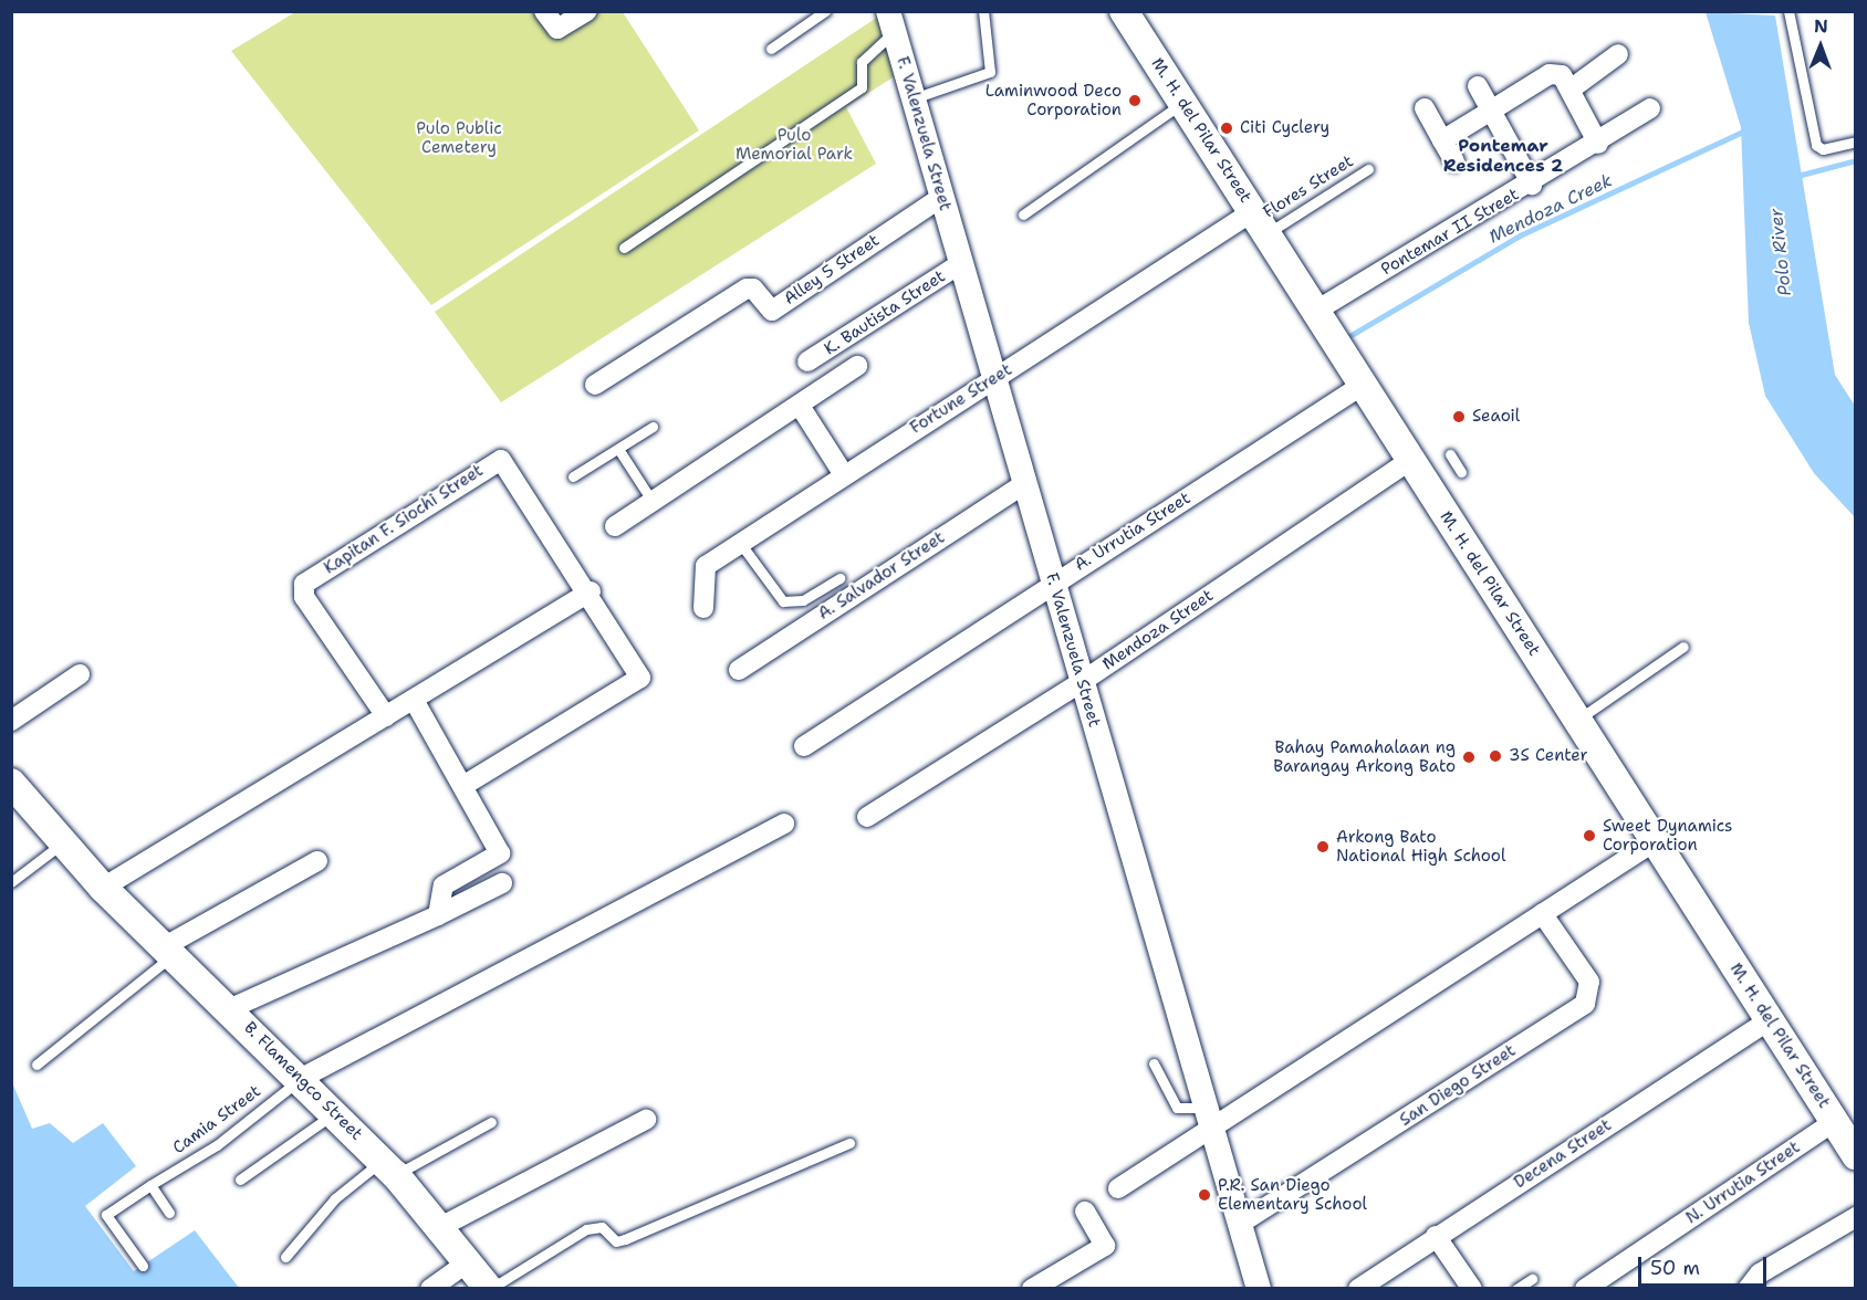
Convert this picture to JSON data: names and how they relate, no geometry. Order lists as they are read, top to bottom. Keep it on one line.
{"streets":{"main road":["M. H. del Pilar Street","B. Flamengco Street"],"street":["F. Valenzuela Street","Pontemar II Street","Alley 5 Street","K. Bautista Street","Fortune Street","Kapitan F. Siochi Street","A. Urrutia Street","A. Salvador Street","Mendoza Street","San Diego Street","Decena Street","N. Urrutia Street"],"lane":["Flores Street","Camia Street"]},"crossings":[["M. H. del Pilar Street","Flores Street"],["M. H. del Pilar Street","Pontemar II Street"],["M. H. del Pilar Street","Fortune Street"],["M. H. del Pilar Street","A. Urrutia Street"],["M. H. del Pilar Street","Mendoza Street"],["M. H. del Pilar Street","Decena Street"],["M. H. del Pilar Street","N. Urrutia Street"],["F. Valenzuela Street","Alley 5 Street"],["F. Valenzuela Street","K. Bautista Street"],["F. Valenzuela Street","Fortune Street"],["F. Valenzuela Street","A. Urrutia Street"],["F. Valenzuela Street","A. Salvador Street"],["F. Valenzuela Street","Mendoza Street"],["F. Valenzuela Street","San Diego Street"],["Flores Street","Fortune Street"],["B. Flamengco Street","Camia Street"]],"districts":["Pontemar Residences 2"],"water":["Mendoza Creek","Polo River"],"parks":["Pulo Public Cemetery","Pulo Memorial Park"],"places":["Laminwood Deco Corporation","Citi Cyclery","Seaoil","3S Center","Bahay Pamahalaan ng Barangay Arkong Bato","Sweet Dynamics Corporation","Arkong Bato National High School","P.R. San Diego Elementary School"],"scale_bar":"50 m","north":"top"}
